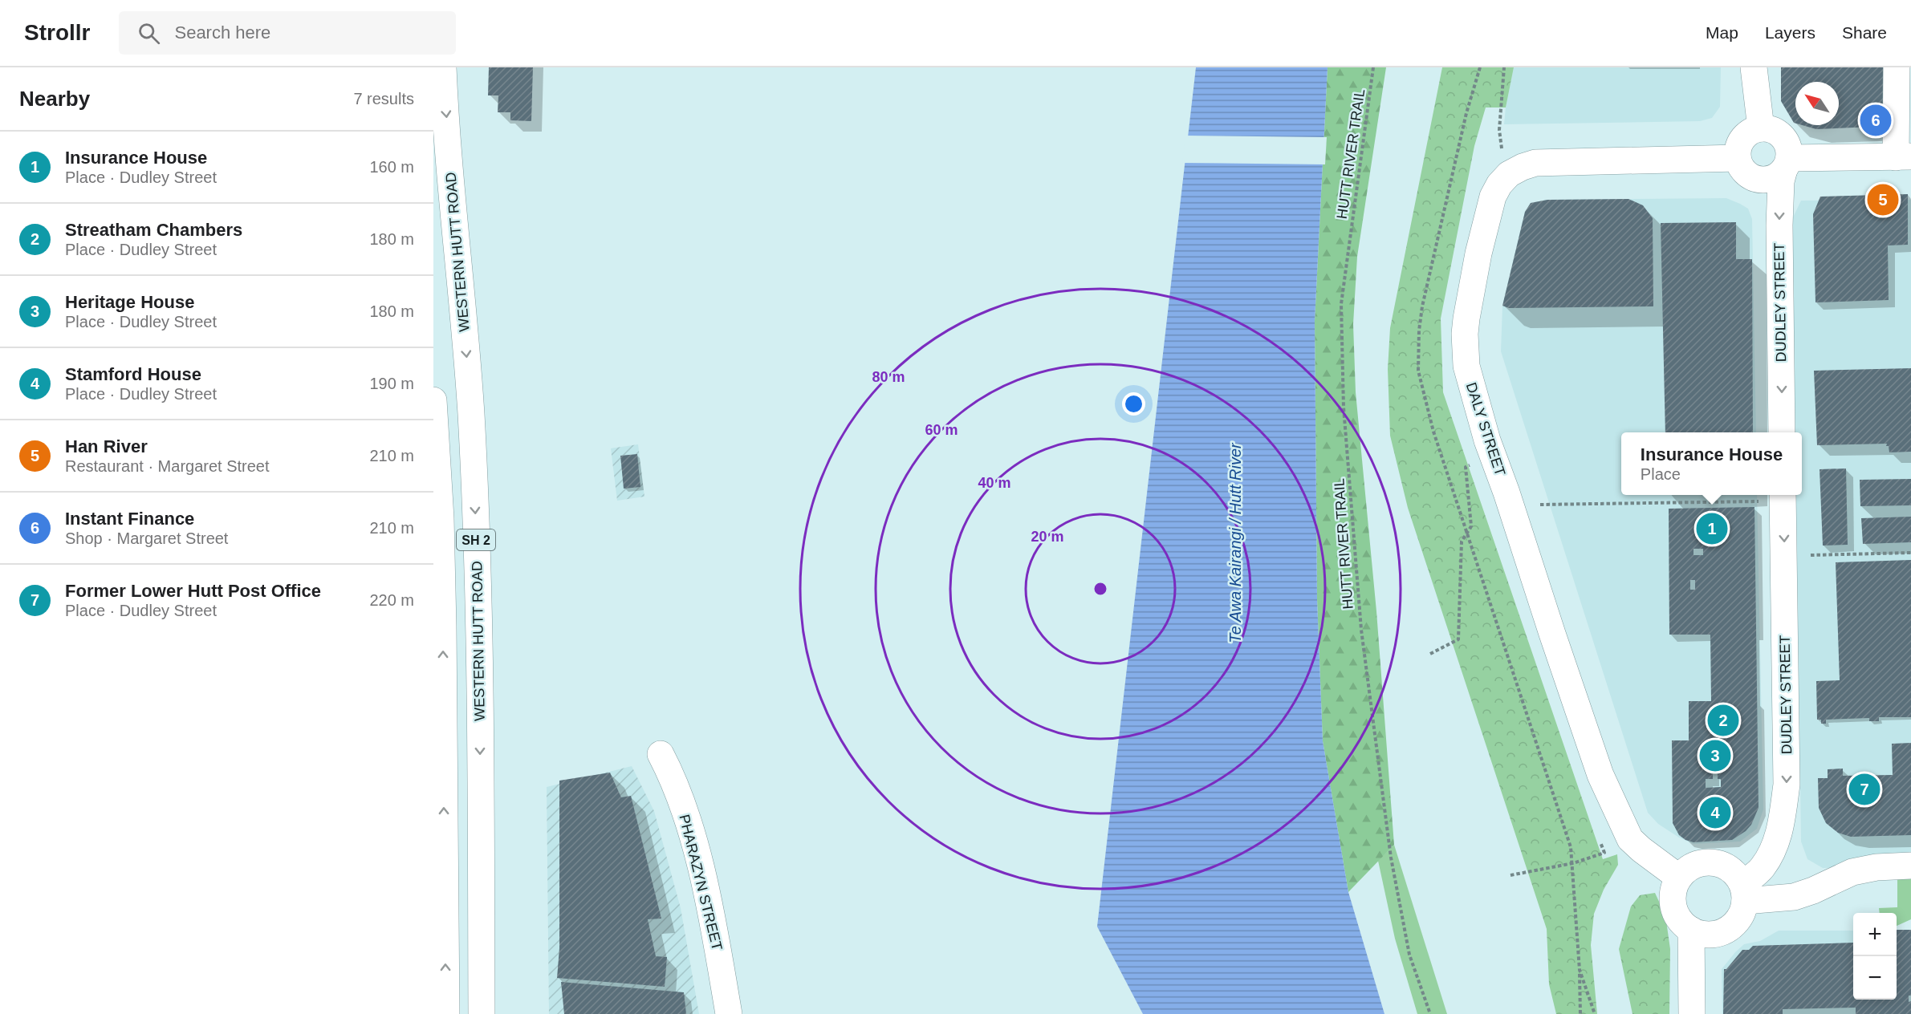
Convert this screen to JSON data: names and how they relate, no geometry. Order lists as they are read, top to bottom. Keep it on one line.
{"streets":{"main road":["WESTERN HUTT ROAD","DUDLEY STREET","DALY STREET","SH 2","PHARAZYN STREET"],"path":["HUTT RIVER TRAIL"]},"crossings":[["DUDLEY STREET","DALY STREET"]],"one_way":["DUDLEY STREET"],"water":["Te Awa Kairangi / Hutt River"],"north":"top left","page":{"header":"Strollr","search":"Search here","nav":["Map","Layers","Share"],"heading":["Nearby","7 results"],"pins":["6","5","1","2","3","7","4"],"list":[{"mark":"1","name":"Insurance House","note":"Place · Dudley Street","value":"160 m"},{"mark":"2","name":"Streatham Chambers","note":"Place · Dudley Street","value":"180 m"},{"mark":"3","name":"Heritage House","note":"Place · Dudley Street","value":"180 m"},{"mark":"4","name":"Stamford House","note":"Place · Dudley Street","value":"190 m"},{"mark":"5","name":"Han River","note":"Restaurant · Margaret Street","value":"210 m"},{"mark":"6","name":"Instant Finance","note":"Shop · Margaret Street","value":"210 m"},{"mark":"7","name":"Former Lower Hutt Post Office","note":"Place · Dudley Street","value":"220 m"}],"popup":["Insurance House","Place"],"map_buttons":["+","−"]},"rings":["80 m","60 m","40 m","20 m"]}
